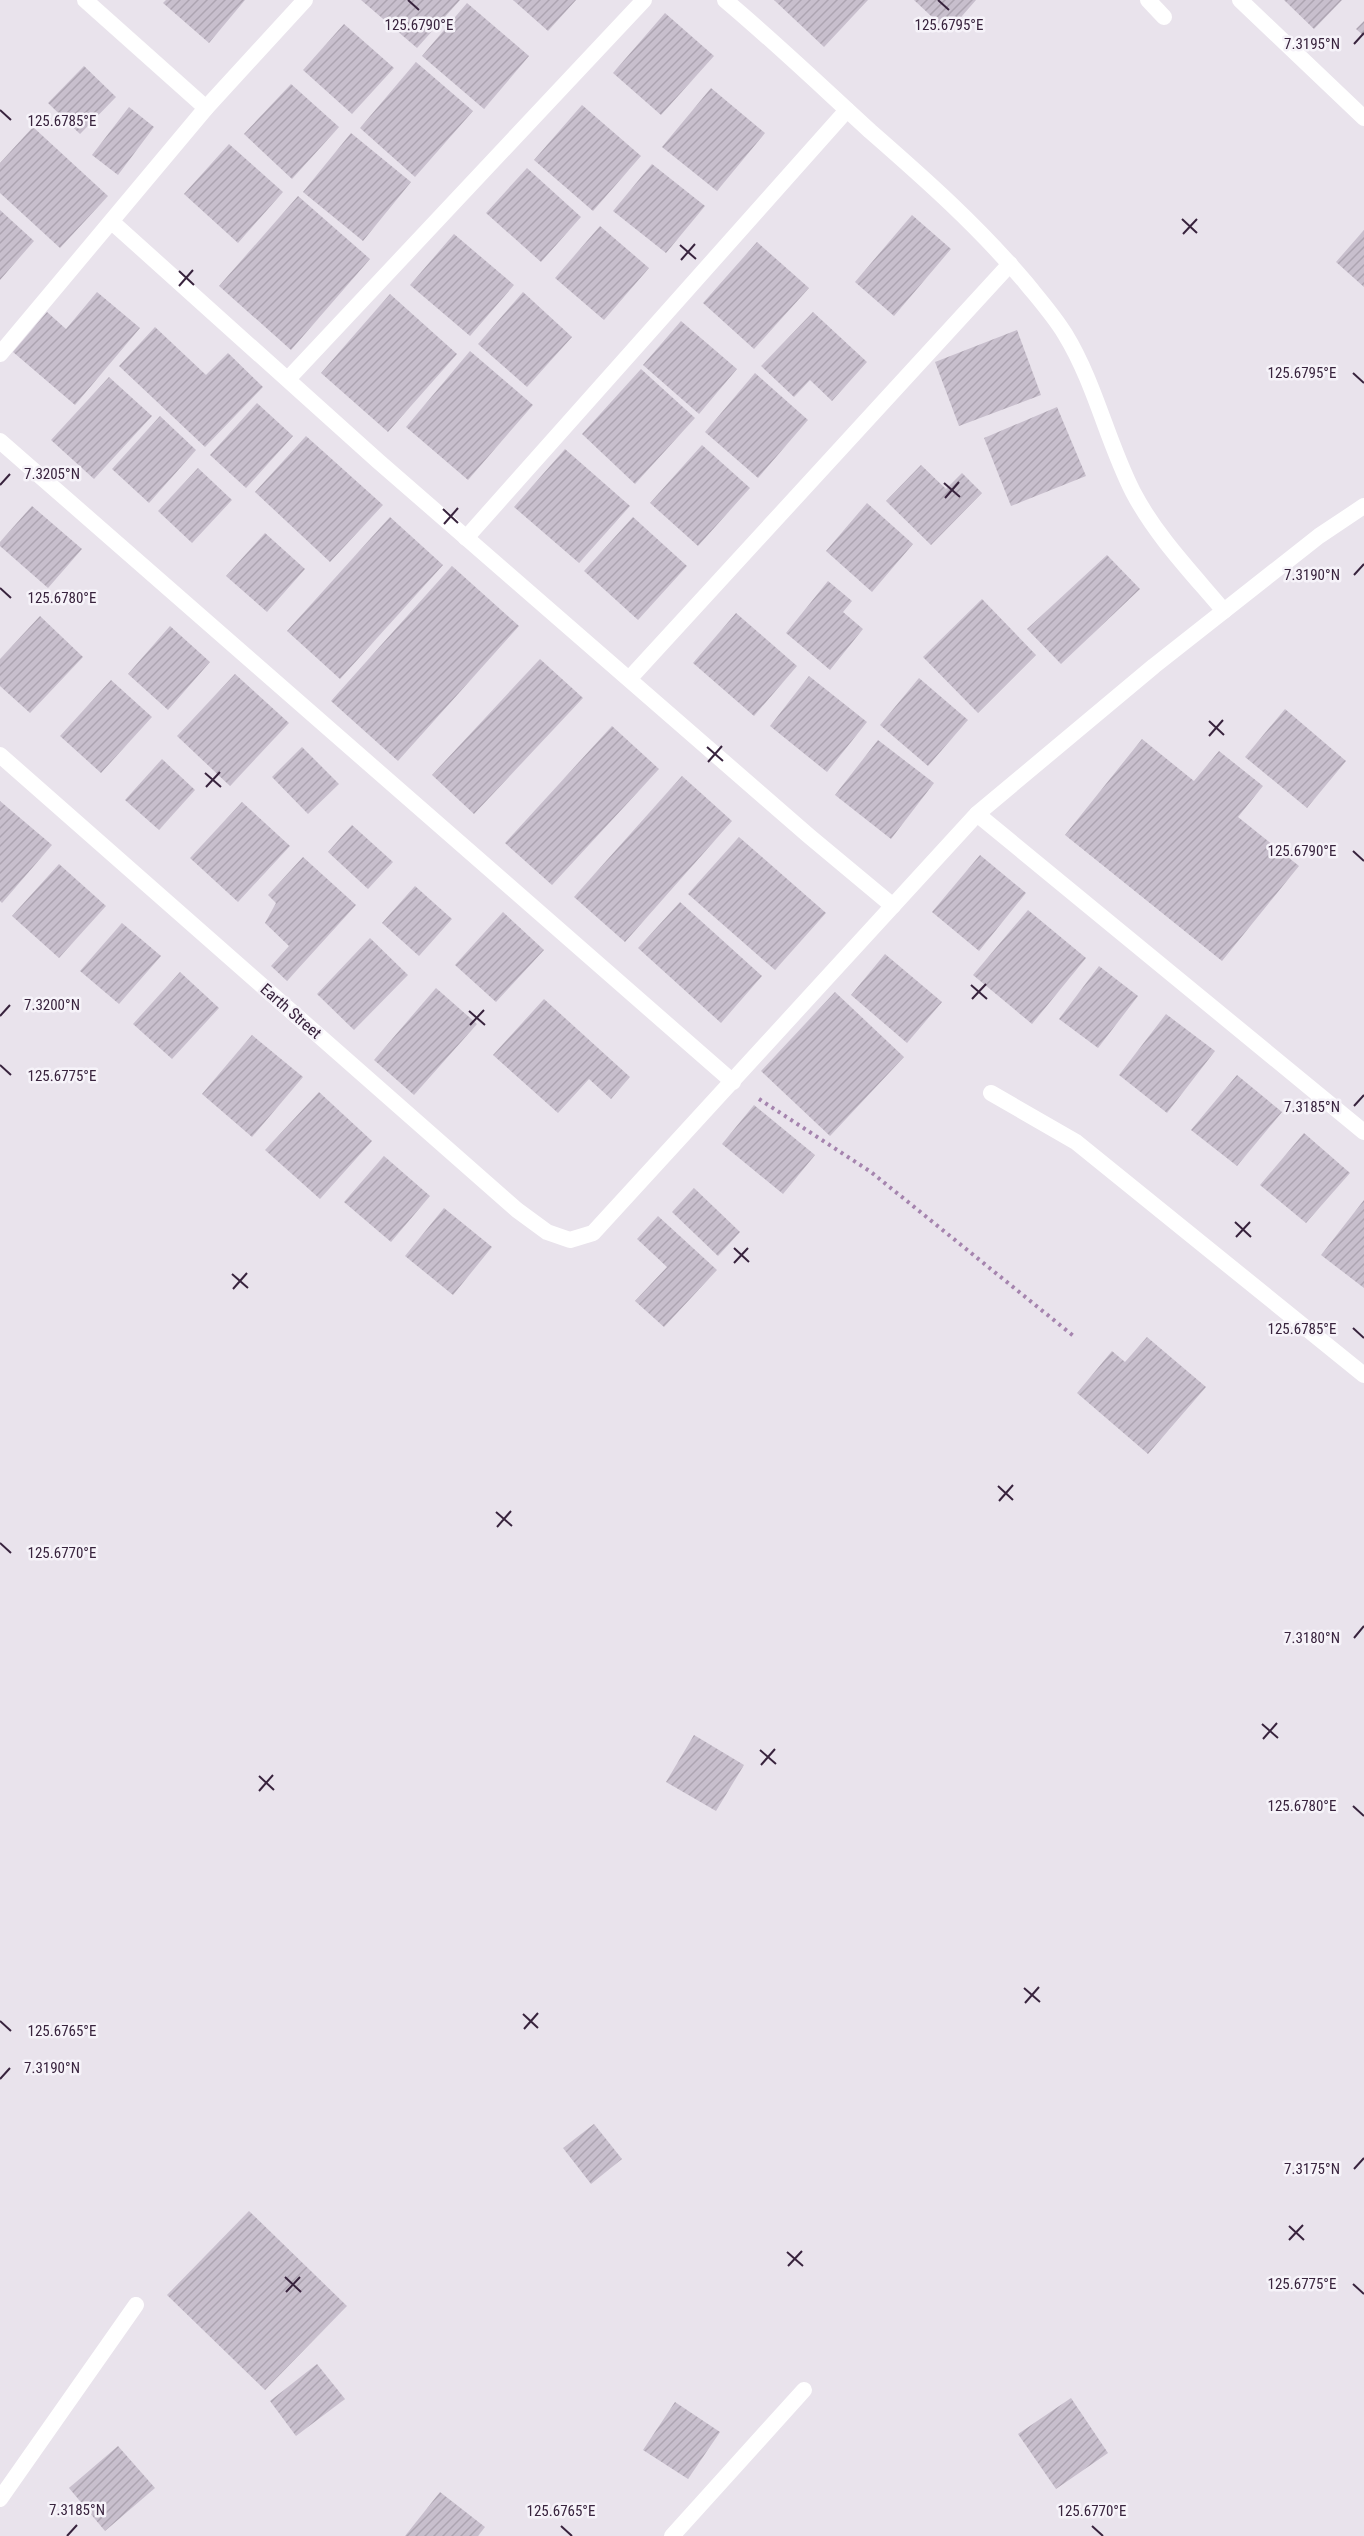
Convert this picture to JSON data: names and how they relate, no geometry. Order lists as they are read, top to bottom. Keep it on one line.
{"streets":{"street":["Earth Street"]},"coordinates":["125.6790°E","125.6795°E","7.3195°N","125.6785°E","7.3205°N","7.3190°N","125.6780°E","7.3200°N","125.6775°E","7.3185°N","125.6770°E","7.3180°N","125.6765°E","7.3175°N"]}
